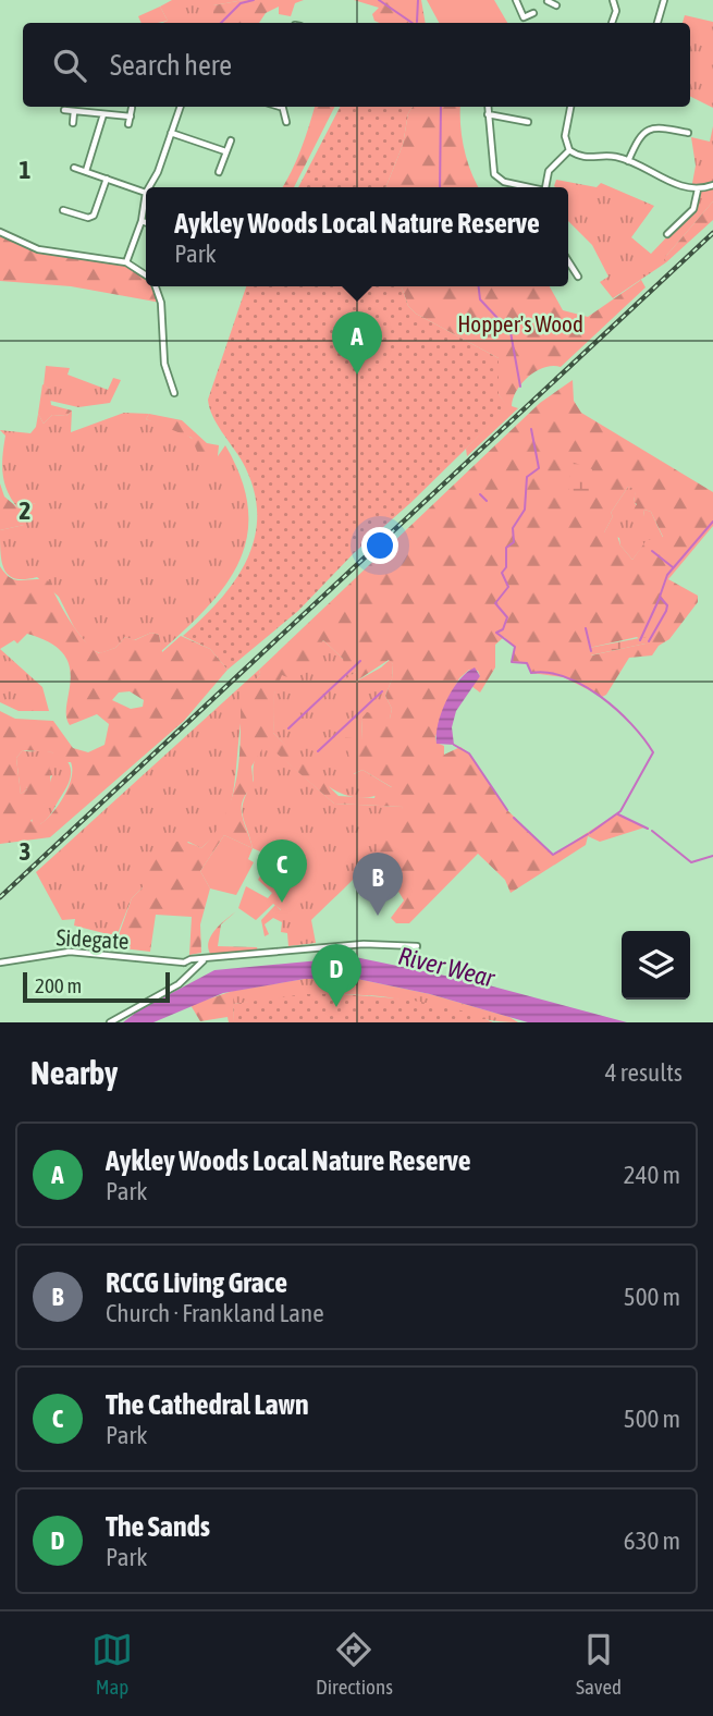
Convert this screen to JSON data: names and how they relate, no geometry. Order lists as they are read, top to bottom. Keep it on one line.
{"streets":{"street":["Sidegate"]},"water":["River Wear"],"parks":["Hopper's Wood"],"scale_bar":"200 m","page":{"search":"Search here","popup":["Aykley Woods Local Nature Reserve","Park"],"pins":["A","C","B","D"],"scale":"200 m","heading":["Nearby","4 results"],"list":[{"mark":"A","name":"Aykley Woods Local Nature Reserve","note":"Park","value":"240 m"},{"mark":"B","name":"RCCG Living Grace","note":"Church · Frankland Lane","value":"500 m"},{"mark":"C","name":"The Cathedral Lawn","note":"Park","value":"500 m"},{"mark":"D","name":"The Sands","note":"Park","value":"630 m"}],"nav":["Map","Directions","Saved"]},"grid":{"rows":["1","2","3"]}}
